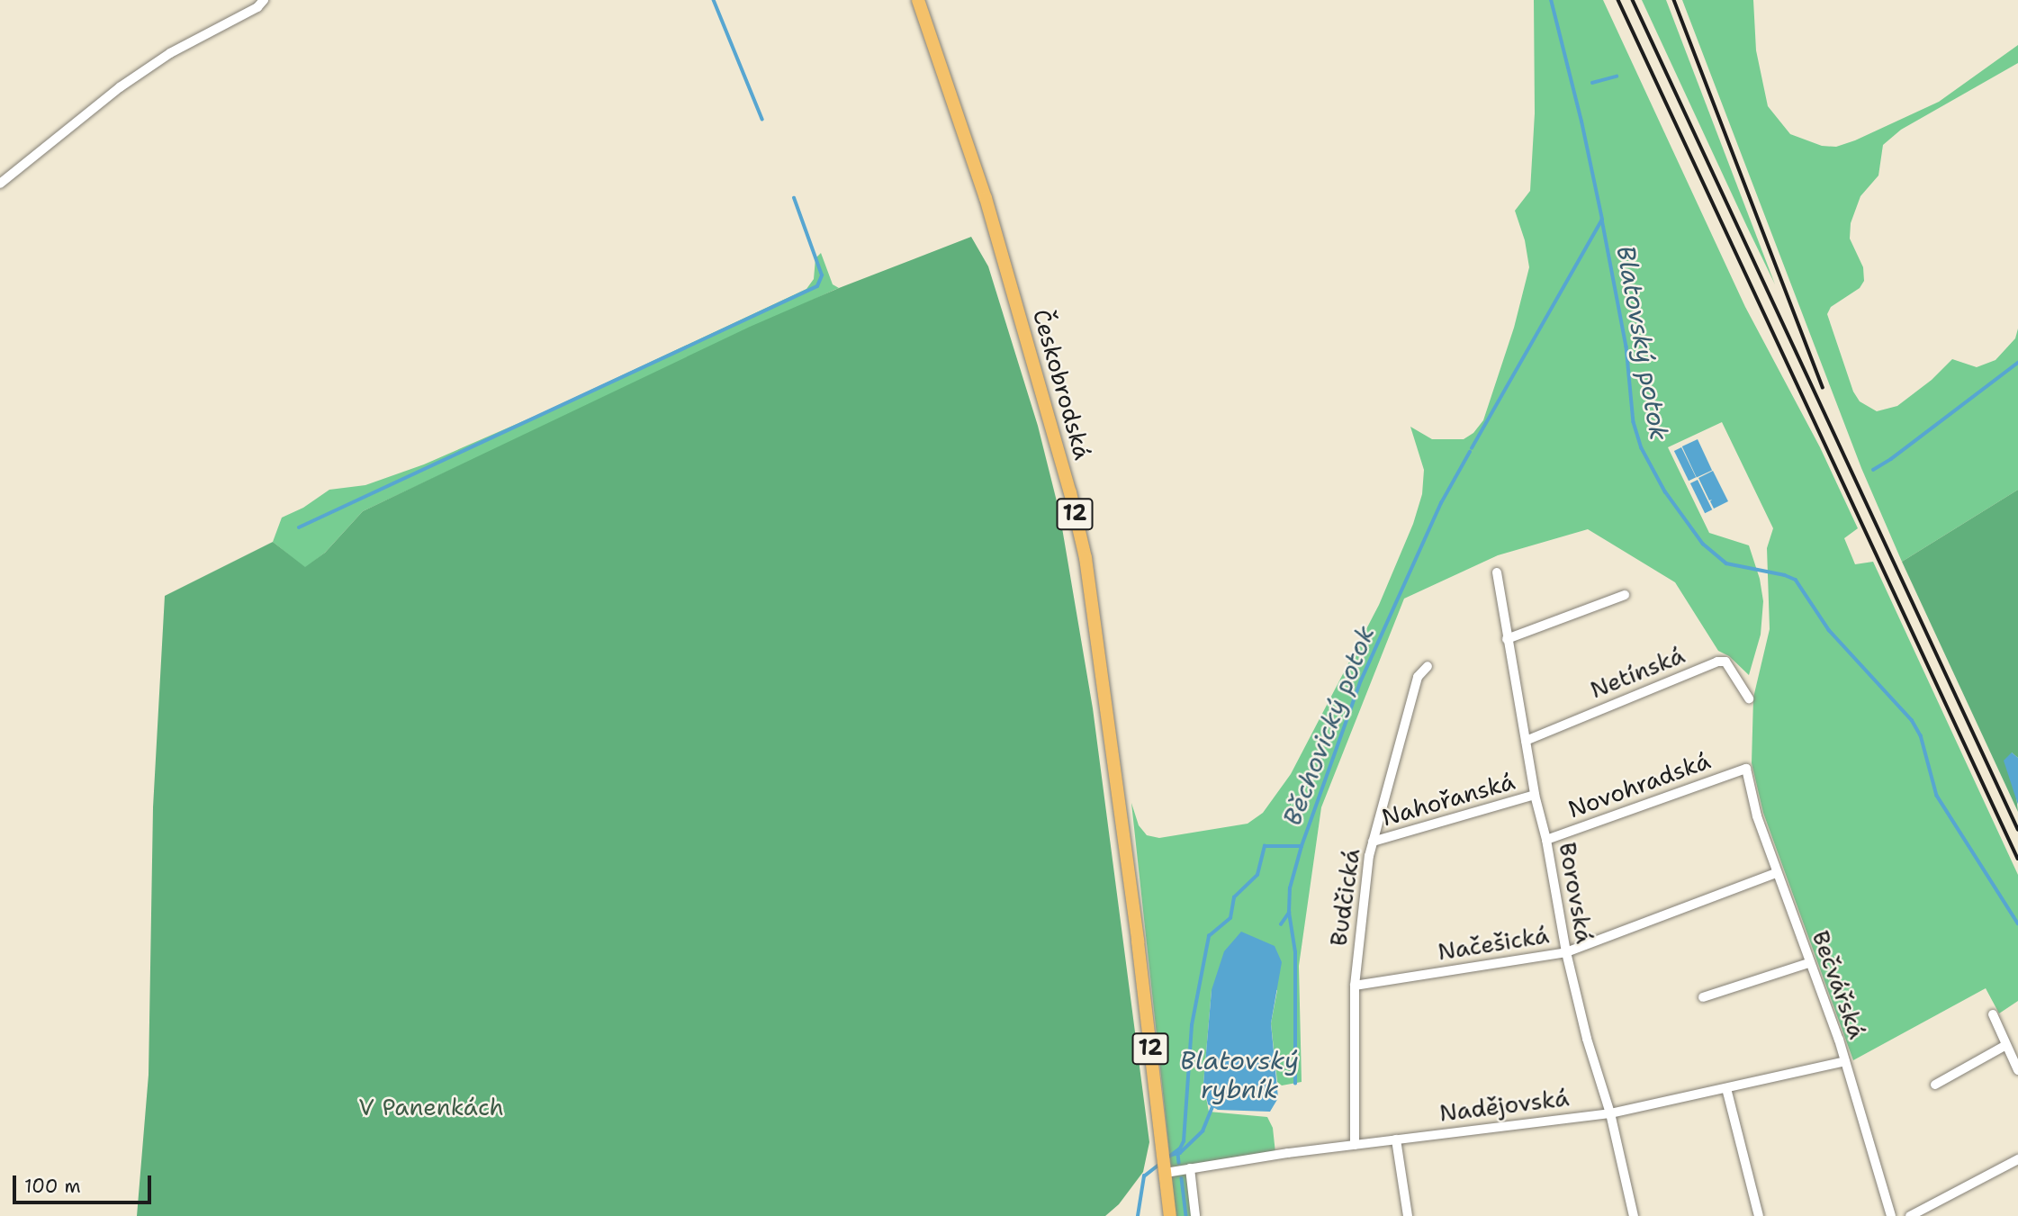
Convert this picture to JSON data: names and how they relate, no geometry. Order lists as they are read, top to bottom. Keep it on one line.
{"streets":{"main road":["Českobrodská","12"],"street":["Netínská","Novohradská","Nahořanská","Borovská","Budčická","Načešická","Bečvářská","Nadějovská"]},"crossings":[["Českobrodská","12"],["Českobrodská","Nadějovská"],["12","Nadějovská"],["Netínská","Borovská"],["Novohradská","Borovská"],["Novohradská","Bečvářská"],["Nahořanská","Borovská"],["Nahořanská","Budčická"],["Borovská","Načešická"],["Borovská","Nadějovská"],["Budčická","Načešická"],["Budčická","Nadějovská"],["Načešická","Bečvářská"],["Bečvářská","Nadějovská"]],"water":["Blatovský potok","Běchovický potok","Blatovský rybník"],"parks":["V Panenkách"],"scale_bar":"100 m"}
